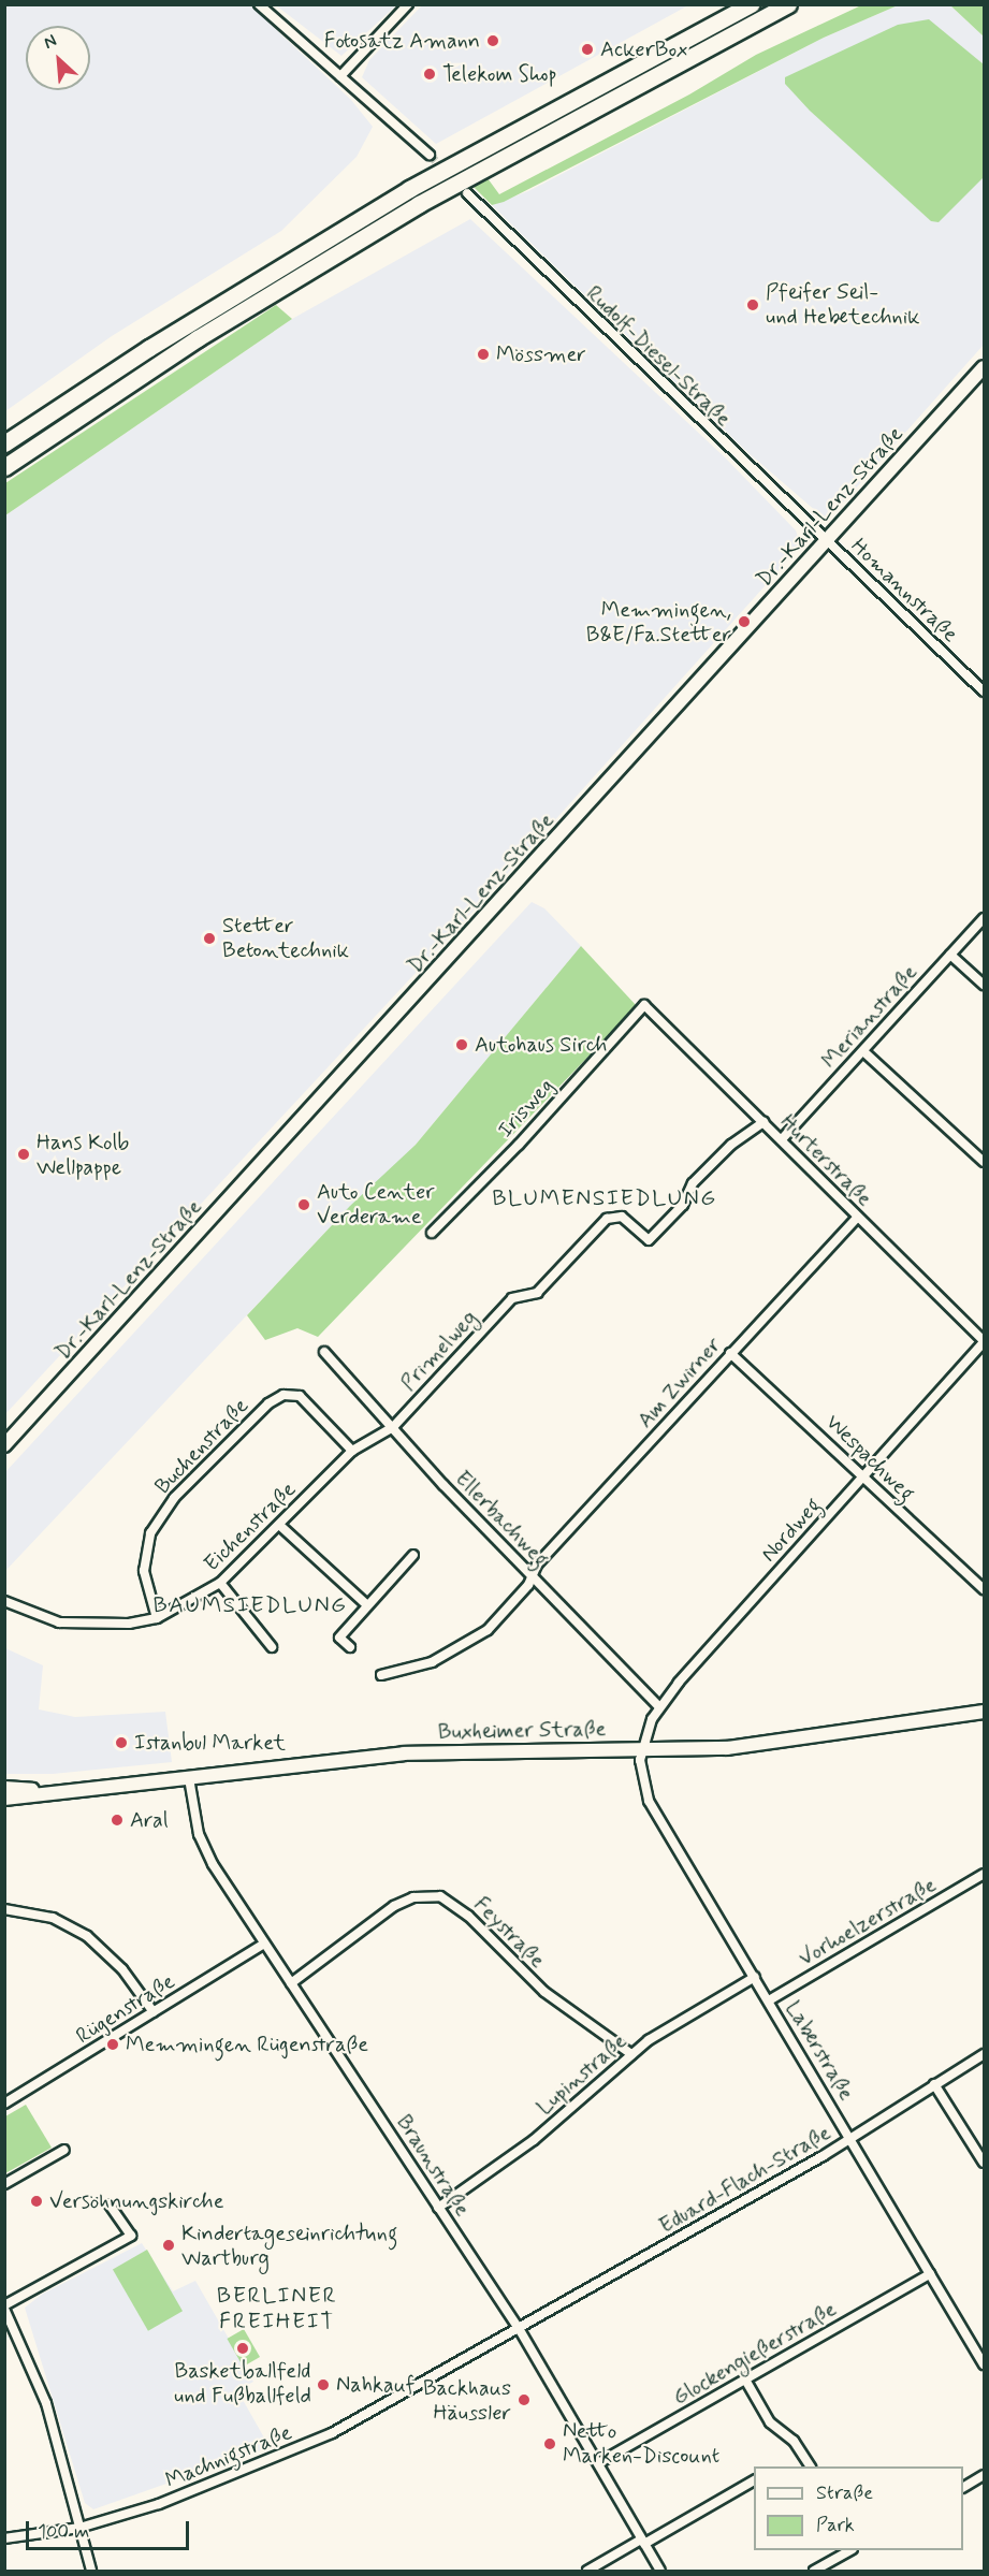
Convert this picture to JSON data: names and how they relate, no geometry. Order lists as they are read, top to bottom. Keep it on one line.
{"streets":{"street":["Rudolf-Diesel-Straße","Dr.-Karl-Lenz-Straße","Homannstraße","Merianstraße","Irisweg","Hurterstraße","Primelweg","Am Zwirner","Buchenstraße","Wespachweg","Ellerbachweg","Eichenstraße","Nordweg","Buxheimer Straße","Vorhoelzerstraße","Feystraße","Rügenstraße","Laberstraße","Lupinstraße","Braunstraße","Eduard-Flach-Straße","Glockengießerstraße","Machnigstraße"]},"crossings":[["Rudolf-Diesel-Straße","Dr.-Karl-Lenz-Straße"],["Rudolf-Diesel-Straße","Homannstraße"],["Dr.-Karl-Lenz-Straße","Homannstraße"],["Merianstraße","Hurterstraße"],["Irisweg","Hurterstraße"],["Hurterstraße","Primelweg"],["Hurterstraße","Am Zwirner"],["Hurterstraße","Nordweg"],["Primelweg","Ellerbachweg"],["Primelweg","Eichenstraße"],["Am Zwirner","Wespachweg"],["Am Zwirner","Ellerbachweg"],["Buchenstraße","Eichenstraße"],["Wespachweg","Nordweg"],["Ellerbachweg","Eichenstraße"],["Ellerbachweg","Nordweg"],["Nordweg","Buxheimer Straße"],["Nordweg","Laberstraße"],["Buxheimer Straße","Laberstraße"],["Buxheimer Straße","Braunstraße"],["Vorhoelzerstraße","Laberstraße"],["Feystraße","Lupinstraße"],["Feystraße","Braunstraße"],["Rügenstraße","Braunstraße"],["Laberstraße","Lupinstraße"],["Laberstraße","Eduard-Flach-Straße"],["Laberstraße","Glockengießerstraße"],["Lupinstraße","Braunstraße"],["Braunstraße","Eduard-Flach-Straße"],["Braunstraße","Glockengießerstraße"],["Braunstraße","Machnigstraße"],["Eduard-Flach-Straße","Machnigstraße"]],"districts":["BLUMENSIEDLUNG","BAUMSIEDLUNG","BERLINER FREIHEIT"],"places":["Fotosatz Amann","AckerBox","Telekom Shop","Pfeifer Seil- und Hebetechnik","Mössmer","Memmingen, B&E/Fa.Stetter","Stetter Betontechnik","Autohaus Sirch","Hans Kolb Wellpappe","Auto Center Verderame","Istanbul Market","Aral","Memmingen Rügenstraße","Versöhnungskirche","Kindertageseinrichtung Wartburg","Basketballfeld und Fußballfeld","Nahkauf","Backhaus Häussler","Netto Marken-Discount"],"legend":["Straße","Park"],"scale_bar":"100 m","north":"top left"}
